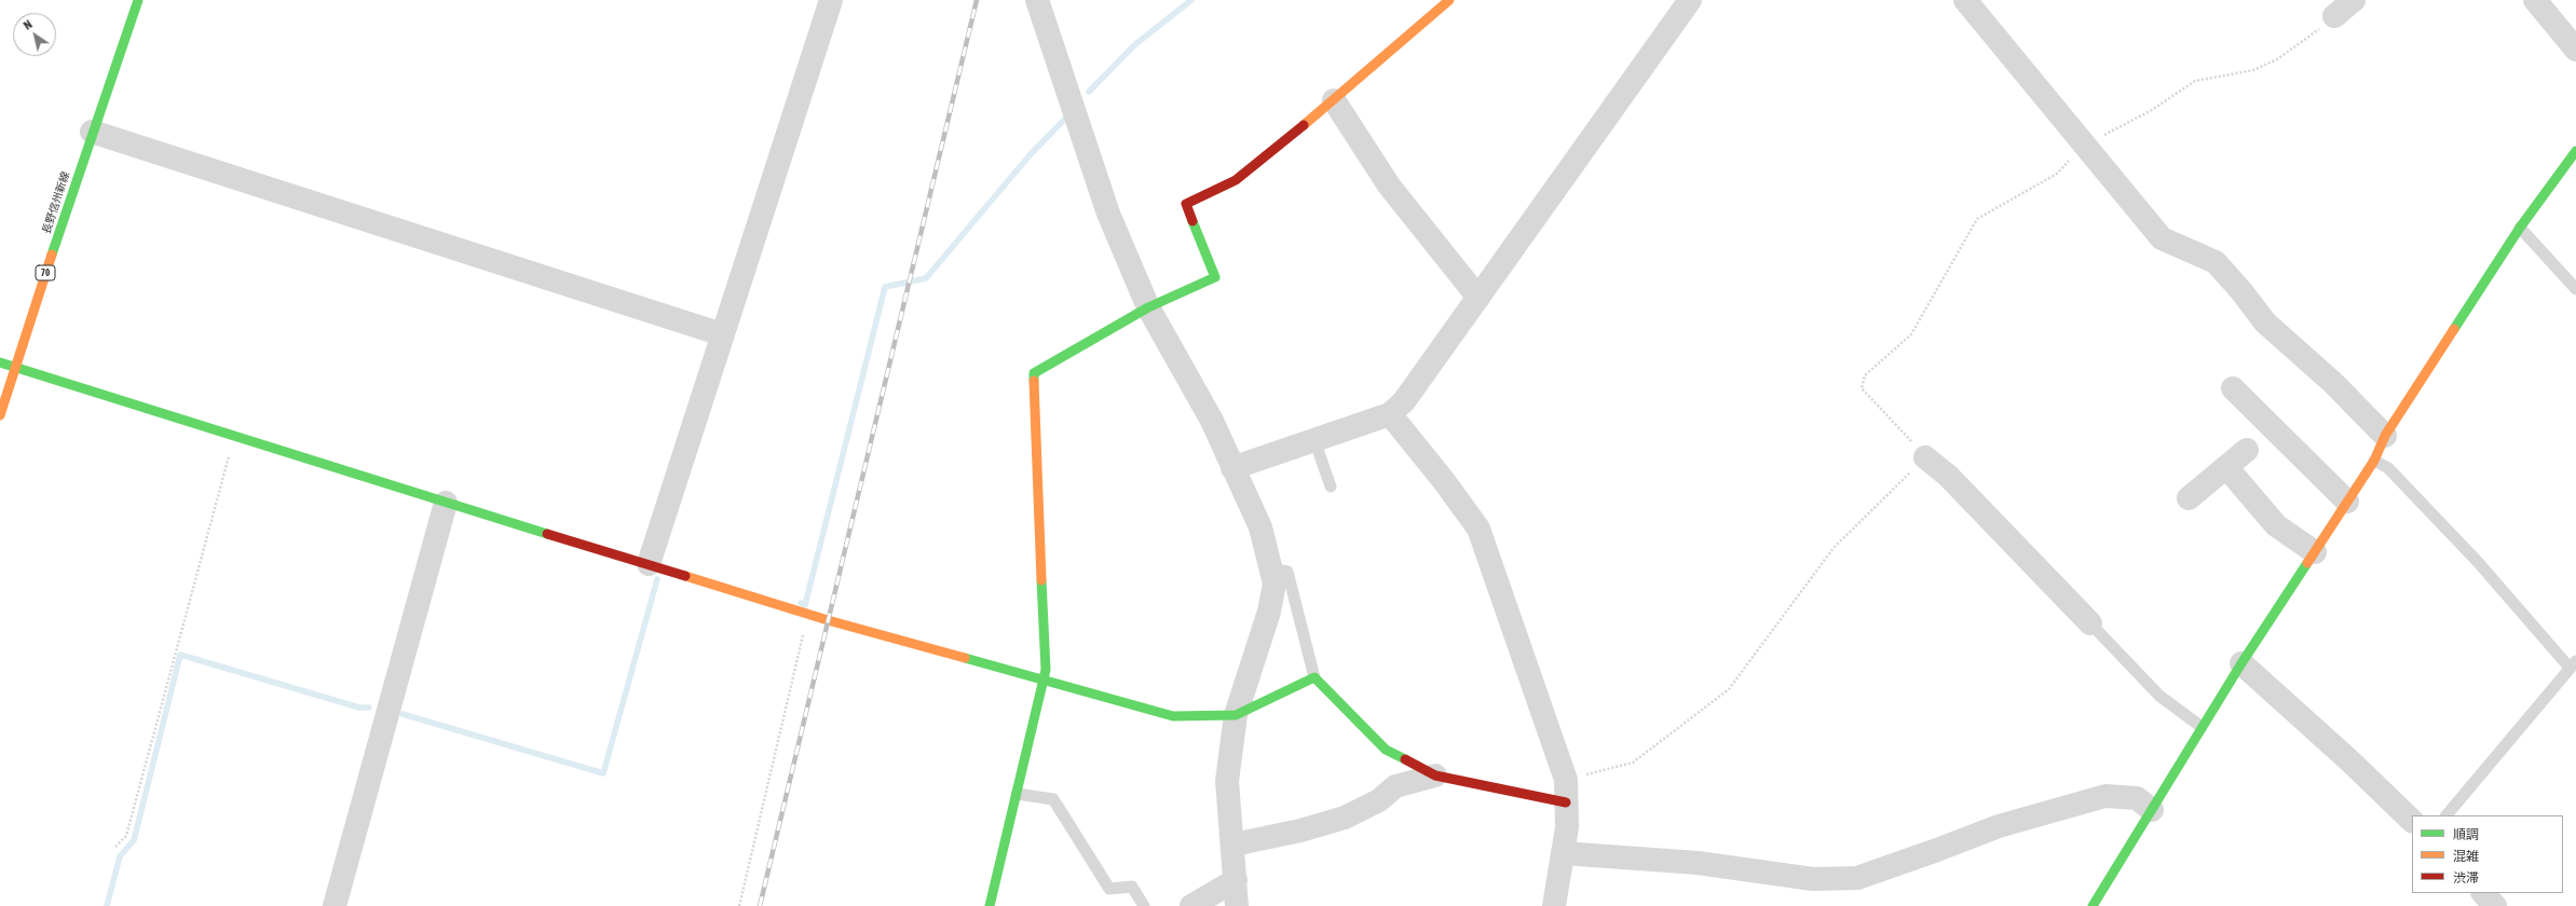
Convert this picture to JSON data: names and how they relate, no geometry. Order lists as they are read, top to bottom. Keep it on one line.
{"streets":{"street":["長野信州新線","70"]},"legend":["順調","混雑","渋滞"],"north":"top left"}
